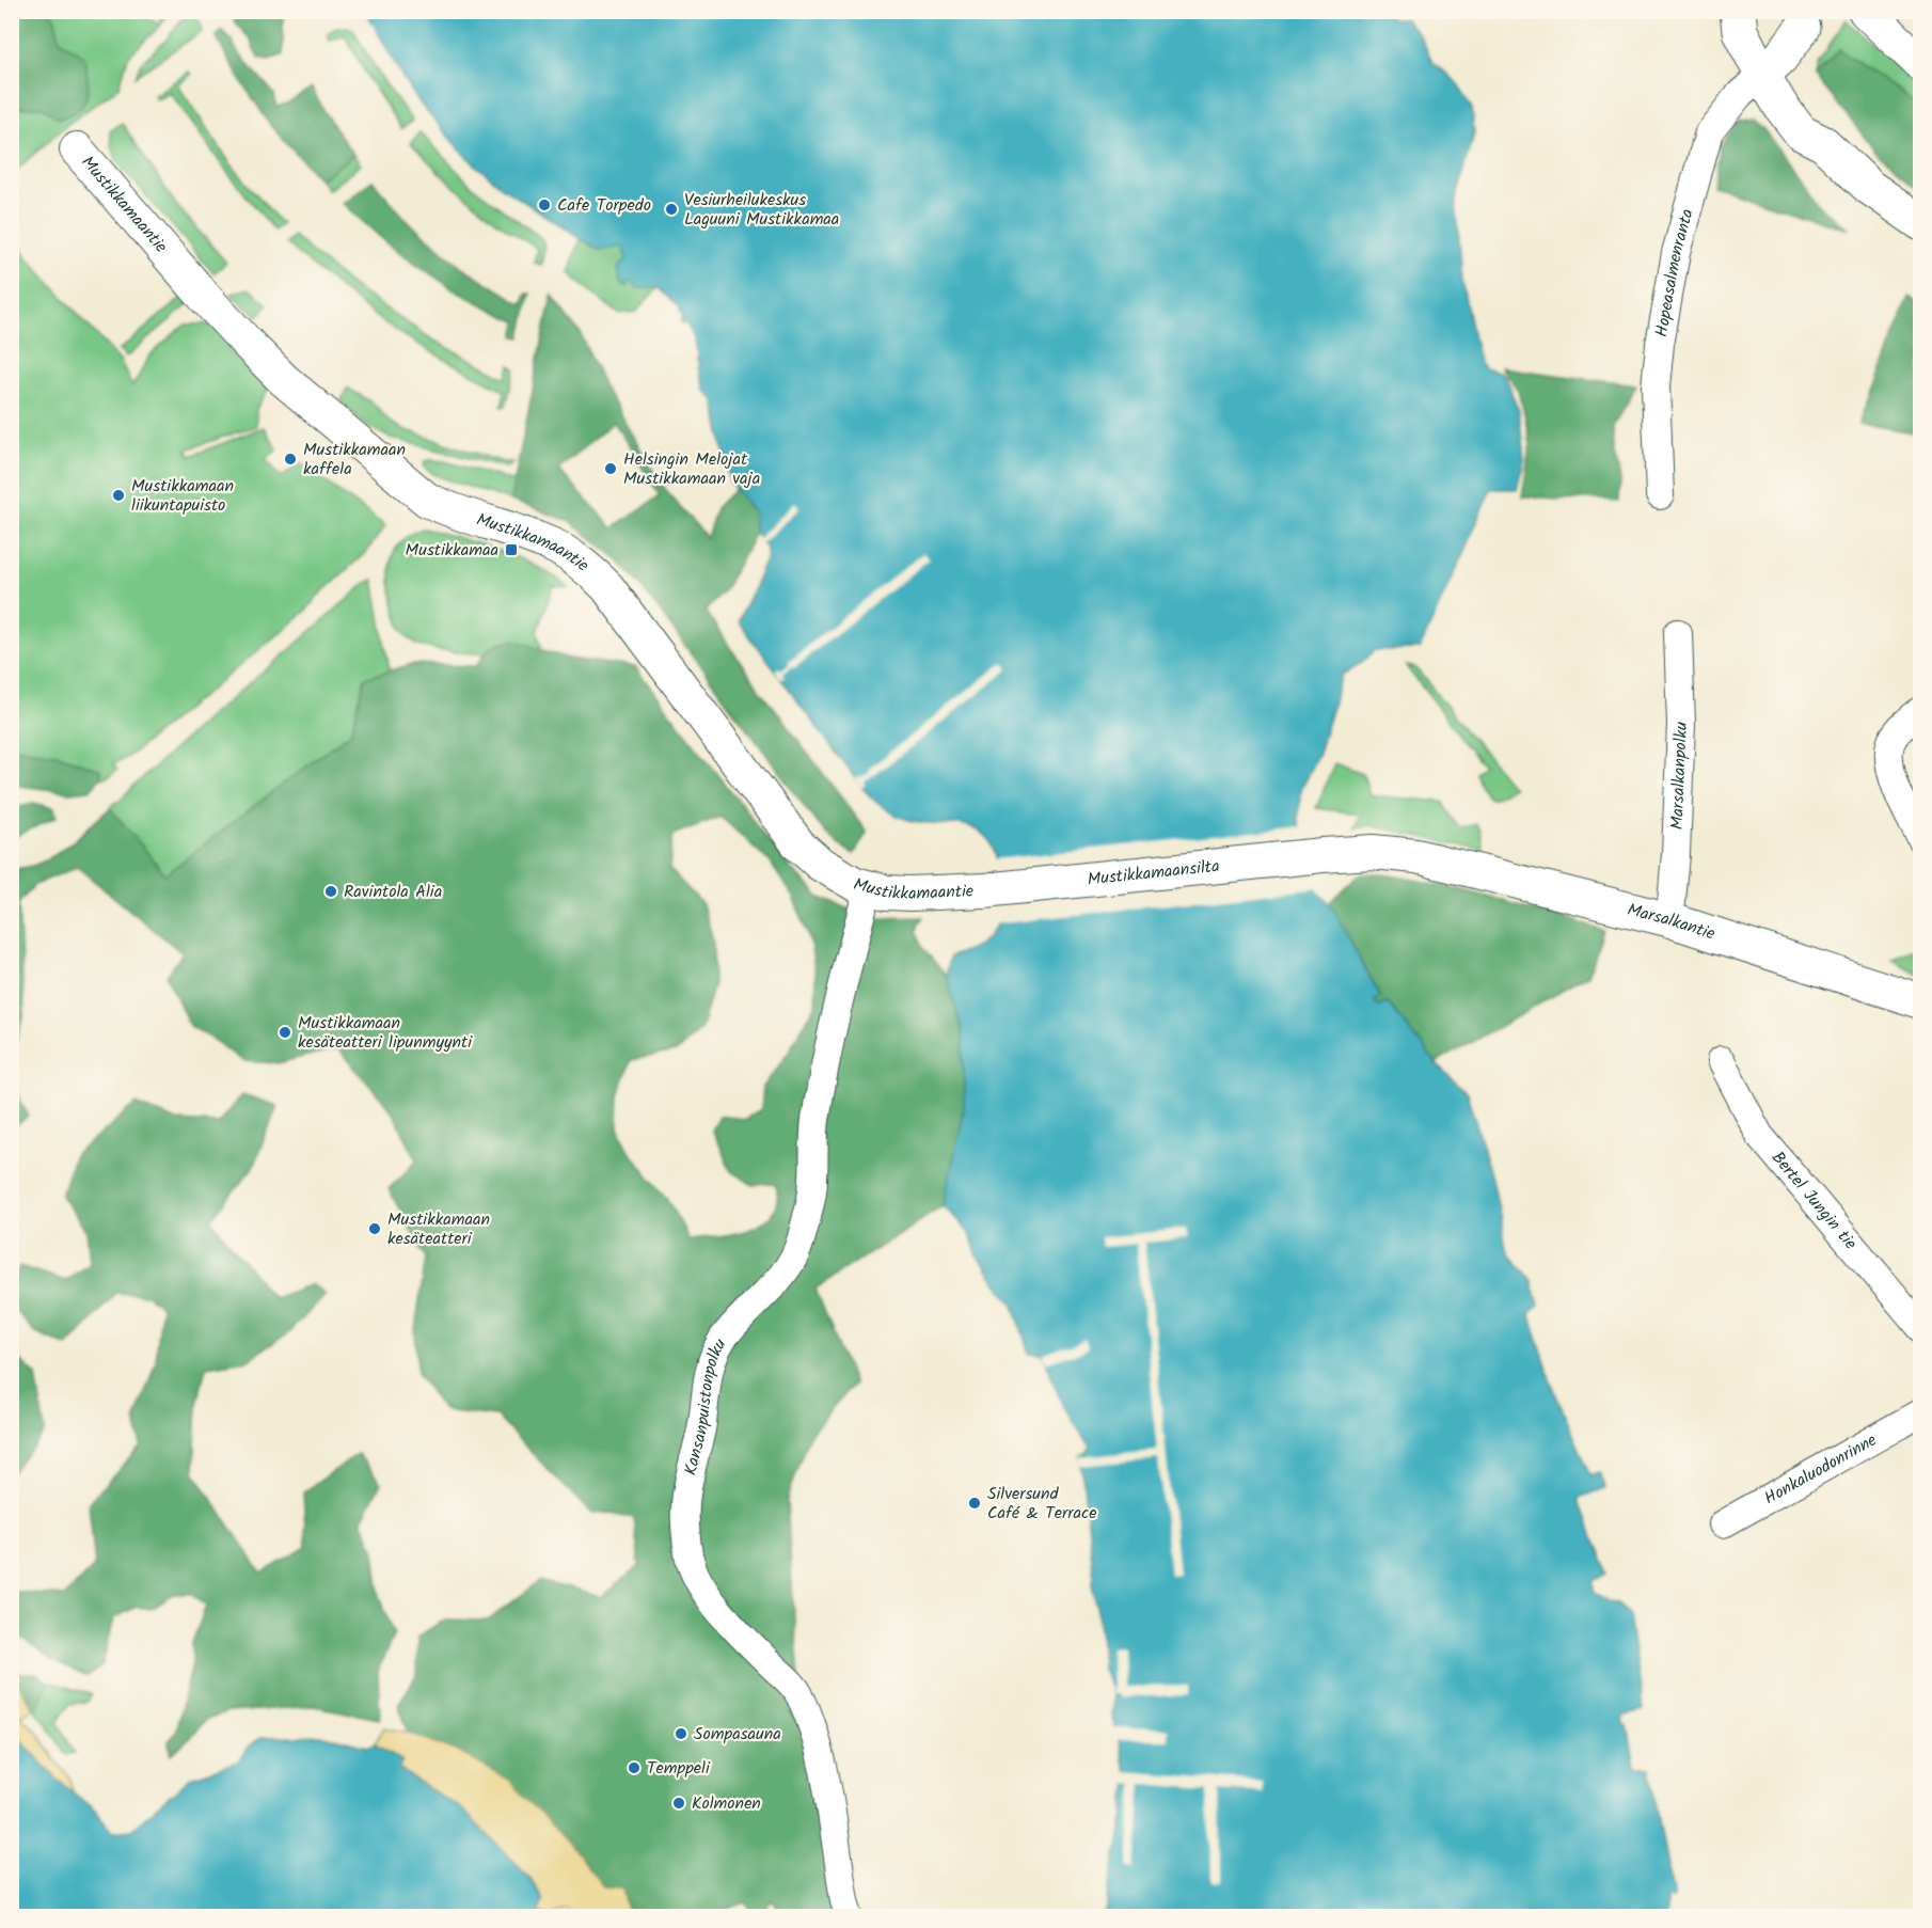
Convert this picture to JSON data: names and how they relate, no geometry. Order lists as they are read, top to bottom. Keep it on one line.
{"streets":{"street":["Mustikkamaantie","Hopeasalmenranta","Marsalkanpolku","Mustikkamaansilta","Marsalkantie","Bertel Jungin tie","Kansanpuistonpolku","Honkaluodonrinne"]},"crossings":[["Mustikkamaantie","Mustikkamaansilta"],["Mustikkamaantie","Kansanpuistonpolku"],["Marsalkanpolku","Marsalkantie"],["Mustikkamaansilta","Marsalkantie"]],"places":{"other":["Cafe Torpedo","Vesiurheilukeskus Laguuni Mustikkamaa","Mustikkamaan kaffela","Helsingin Melojat Mustikkamaan vaja","Mustikkamaan liikuntapuisto","Ravintola Alia","Mustikkamaan kesäteatteri lipunmyynti","Mustikkamaan kesäteatteri","Silversund Café & Terrace","Sompasauna","Temppeli","Kolmonen"],"transit":["Mustikkamaa"]}}
